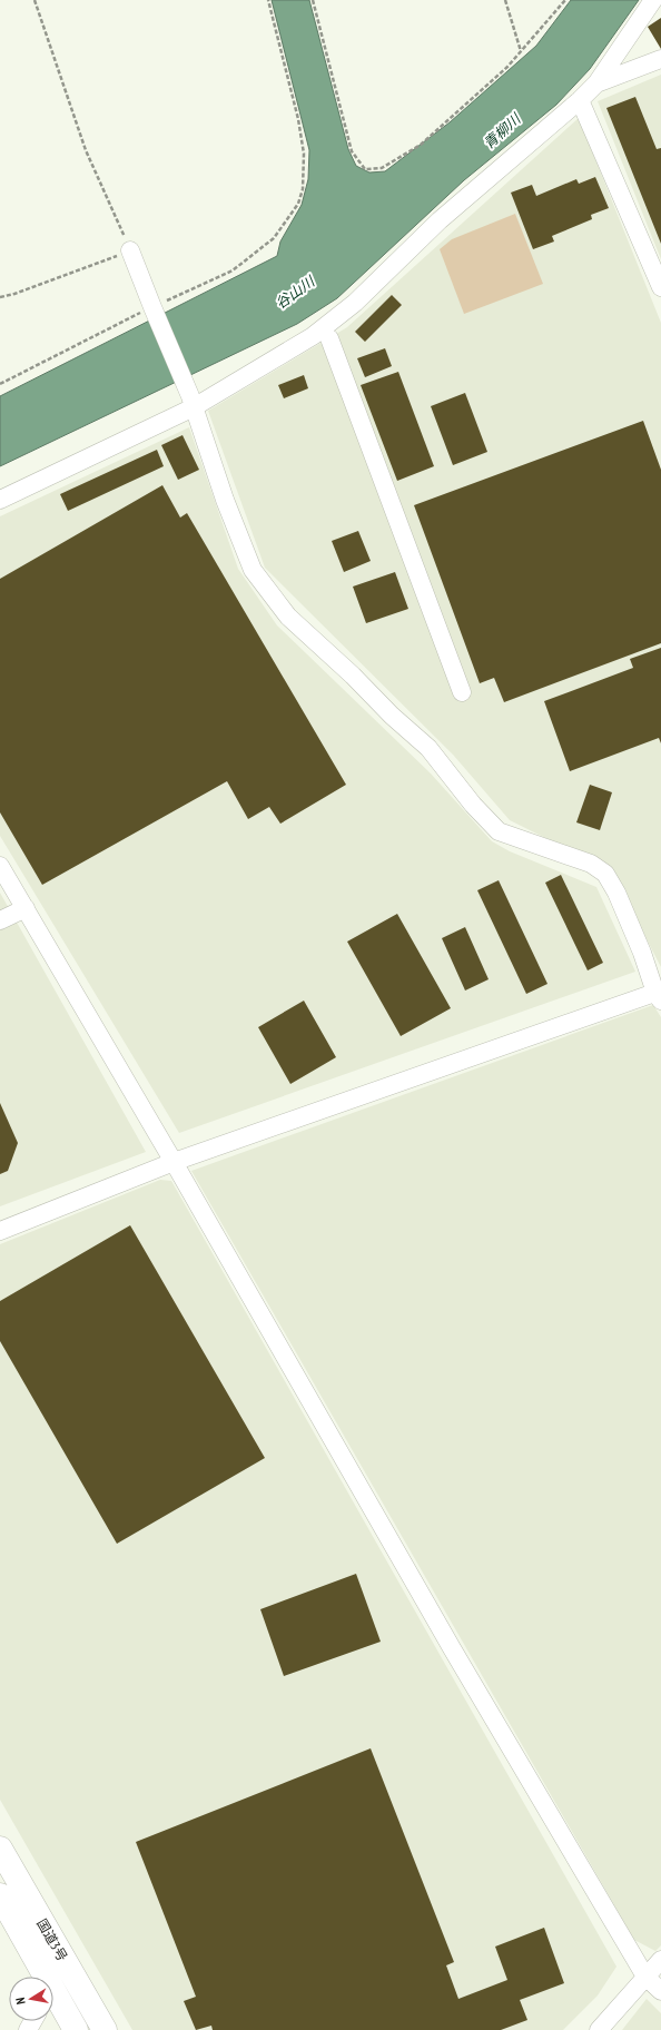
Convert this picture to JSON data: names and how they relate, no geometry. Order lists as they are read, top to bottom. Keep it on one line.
{"streets":{"highway":["国道3号"]},"water":["青柳川","谷山川"],"north":"left"}
